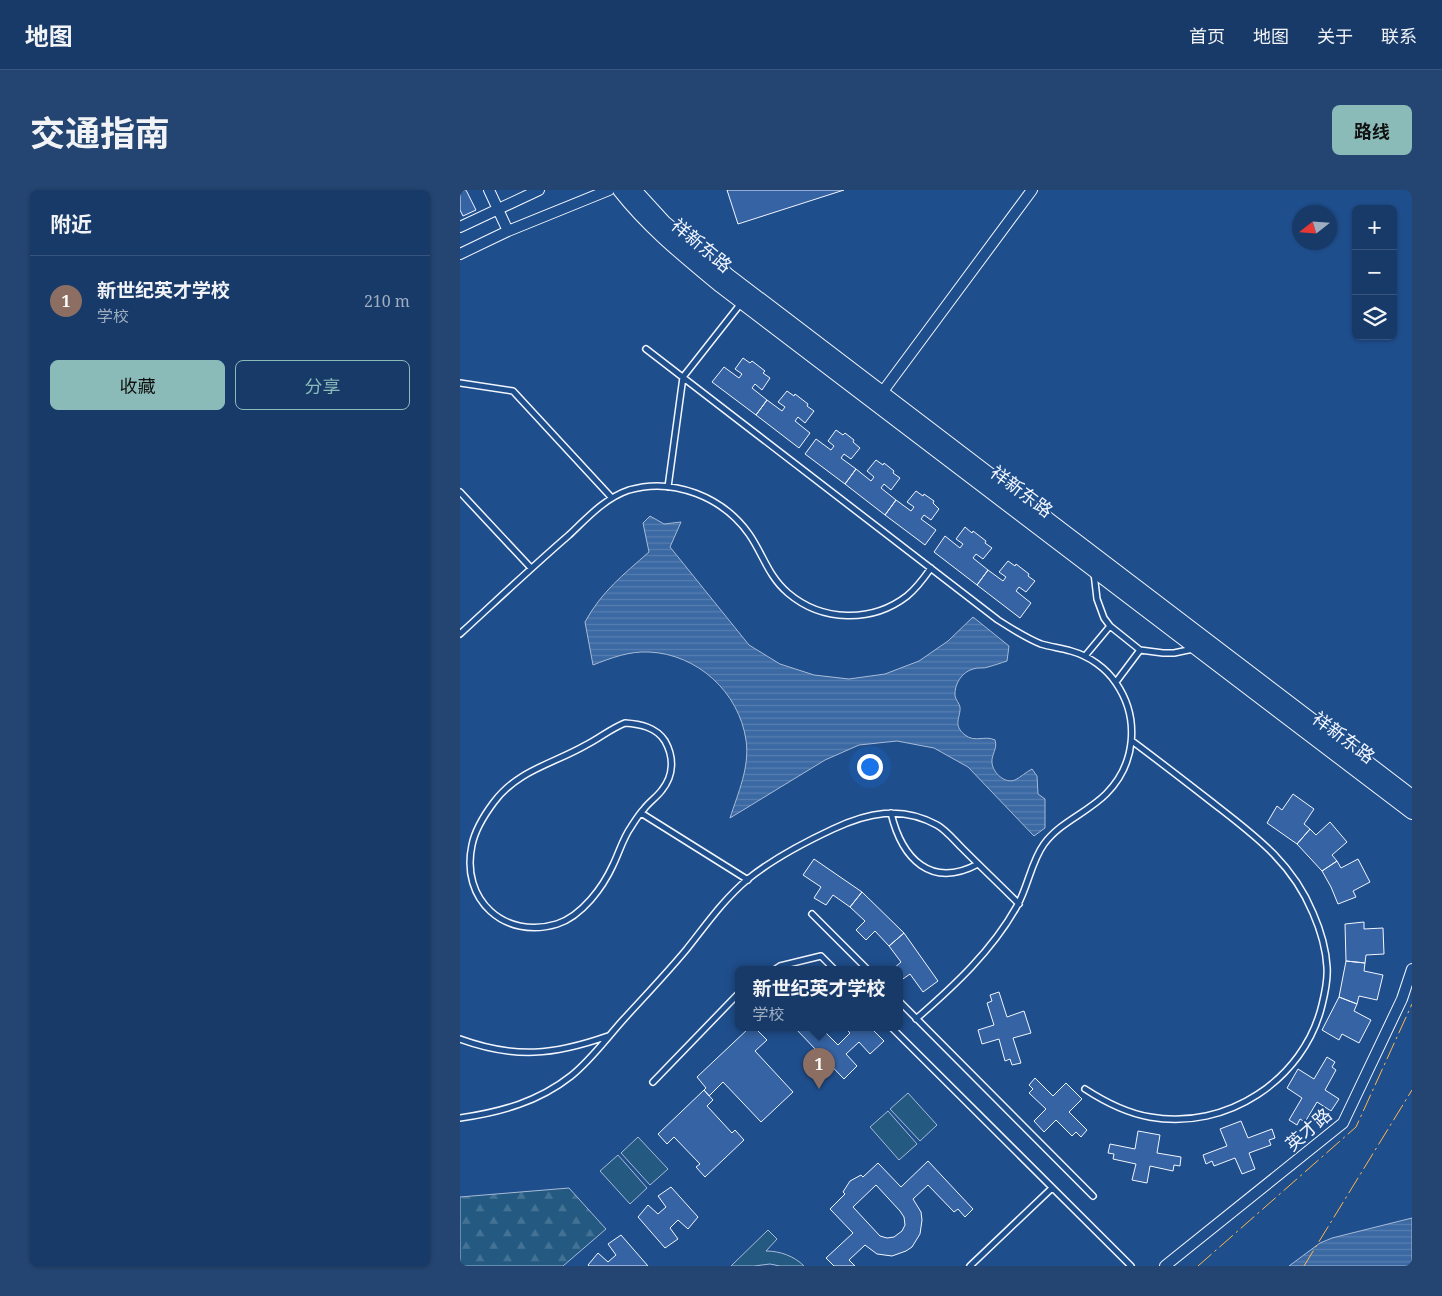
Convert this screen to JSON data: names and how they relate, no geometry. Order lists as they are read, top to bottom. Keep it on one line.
{"streets":{"street":["祥新东路","英才路"]},"north":"left","page":{"header":"地图","nav":["首页","地图","关于","联系"],"title":"交通指南","buttons":["路线",["收藏","分享"]],"heading":"附近","map_buttons":["+","−"],"list":[{"mark":"1","name":"新世纪英才学校","note":"学校","value":"210 m"}],"popup":["新世纪英才学校","学校"],"pins":"1"}}
